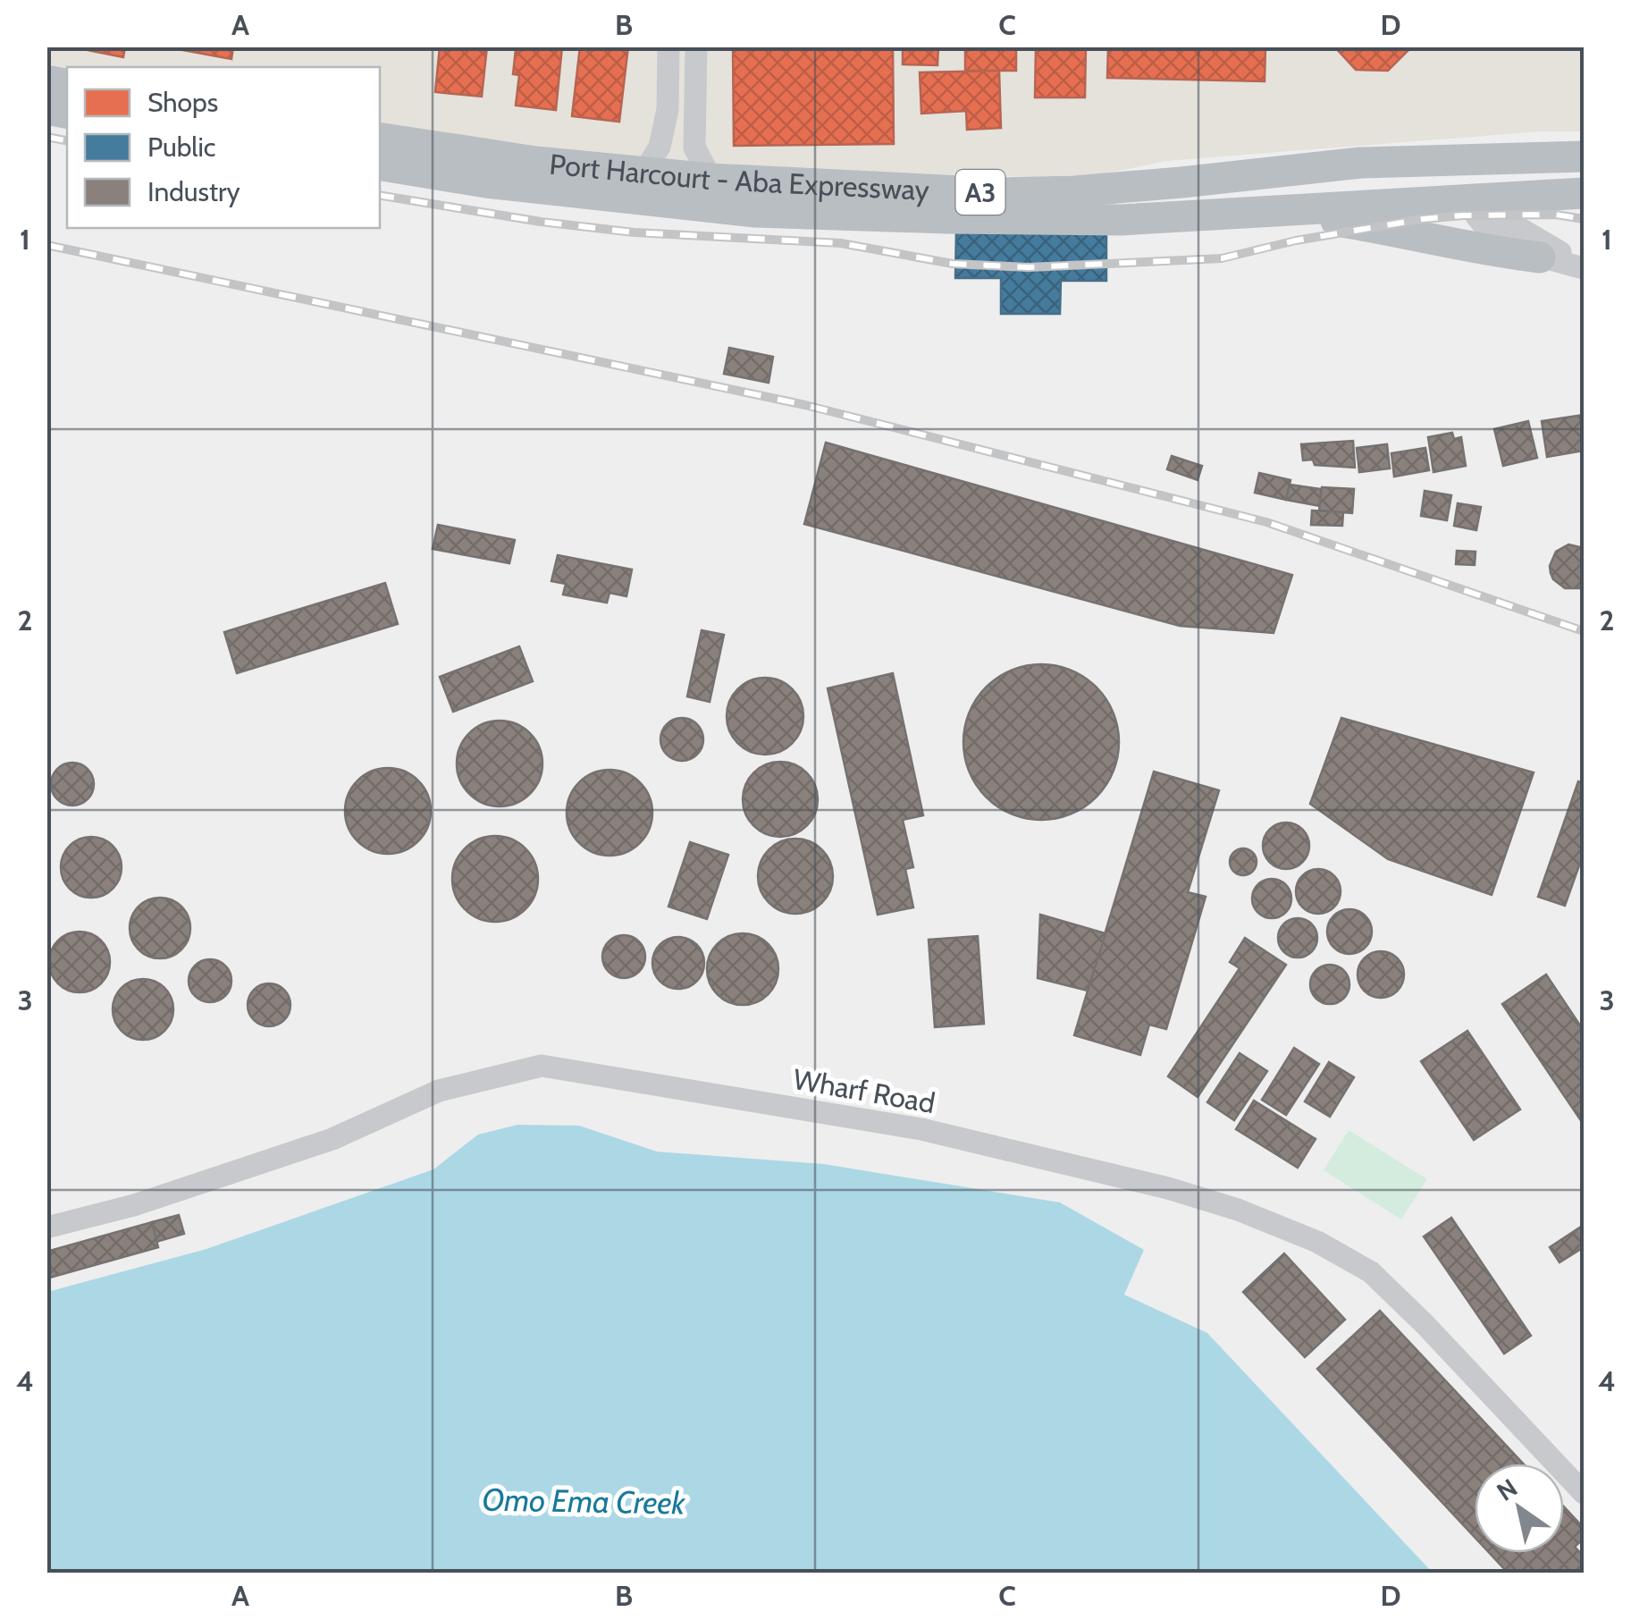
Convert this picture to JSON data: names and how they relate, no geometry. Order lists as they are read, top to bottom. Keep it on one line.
{"streets":{"highway":["Port Harcourt - Aba Expressway","A3"],"street":["Wharf Road"]},"water":["Omo Ema Creek"],"legend":["Shops","Public","Industry"],"north":"top left","grid":{"columns":["A","B","C","D"],"rows":["1","2","3","4"]}}
